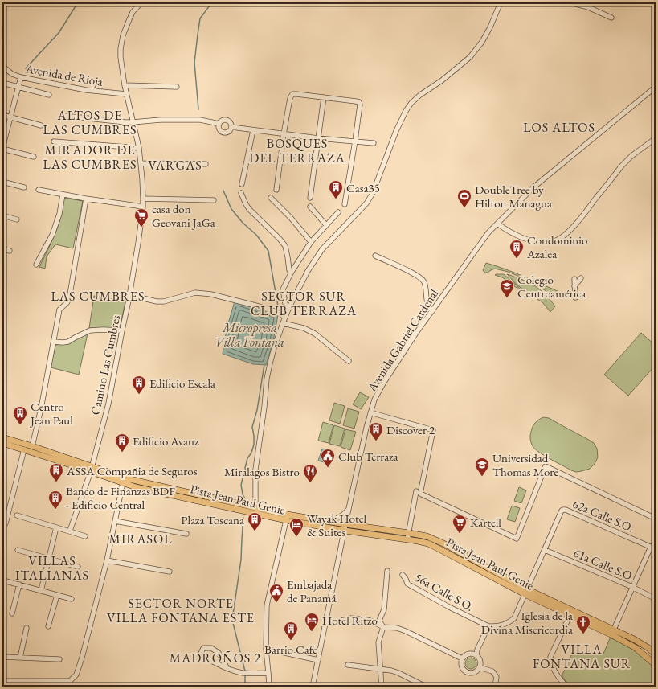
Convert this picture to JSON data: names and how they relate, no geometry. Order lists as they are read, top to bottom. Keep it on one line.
{"streets":{"main road":["Pista Jean Paul Genie"],"street":["Avenida de Rioja","Avenida Gabriel Cardenal","Camino Las Cumbres","62a Calle S.O.","61a Calle S.O.","56a Calle S.O."]},"crossings":[["Avenida de Rioja","Camino Las Cumbres"],["Avenida Gabriel Cardenal","Pista Jean Paul Genie"],["Camino Las Cumbres","Pista Jean Paul Genie"],["62a Calle S.O.","61a Calle S.O."]],"districts":["ALTOS DE LAS CUMBRES","LOS ALTOS","BOSQUES DEL TERRAZA","MIRADOR DE LAS CUMBRES","VARGAS","LAS CUMBRES","SECTOR SUR CLUB TERRAZA","MIRASOL","VILLAS ITALIANAS","SECTOR NORTE VILLA FONTANA ESTE","VILLA FONTANA SUR","MADROÑOS 2"],"water":["Micropresa Villa Fontana"],"places":{"building":["Casa35","Condominio Azalea","Edificio Escala","Centro Jean Paul","Discover 2","Edificio Avanz","ASSA Compañia de Seguros","Banco de Finanzas BDF - Edificio Central","Plaza Toscana","Barrio Cafe"],"sports":["DoubleTree by Hilton Managua"],"supermarket":["casa don Geovani JaGa","Kartell"],"school or university":["Colegio Centroamérica","Universidad Thomas More"],"public building":["Club Terraza","Embajada de Panamá"],"restaurant":["Miralagos Bistro"],"hotel":["Wayak Hotel & Suites","Hotel Ritzo"],"church":["Iglesia de la Divina Misericordia"]}}
